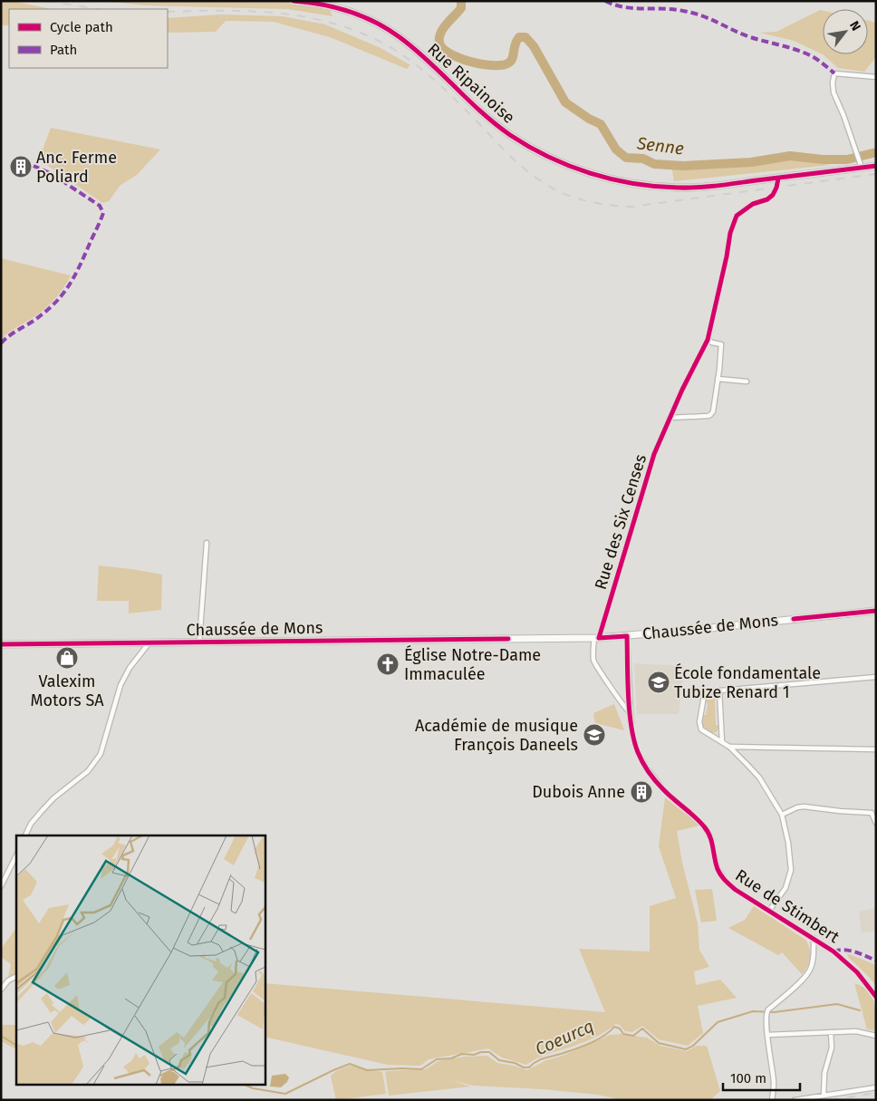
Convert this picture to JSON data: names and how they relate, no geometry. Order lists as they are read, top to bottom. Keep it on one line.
{"streets":{"main road":["Chaussée de Mons"],"street":["Rue Ripainoise","Rue des Six Censes","Rue de Stimbert"]},"crossings":[["Rue Ripainoise","Rue des Six Censes"],["Rue des Six Censes","Chaussée de Mons"],["Chaussée de Mons","Rue de Stimbert"]],"water":["Senne","Coeurcq"],"places":{"building":["Anc. Ferme Poliard","Dubois Anne"],"shop":["Valexim Motors SA"],"church":["Église Notre-Dame Immaculée"],"school or university":["École fondamentale Tubize Renard 1","Académie de musique François Daneels"]},"legend":["Cycle path","Path"],"scale_bar":"100 m","north":"top right"}
